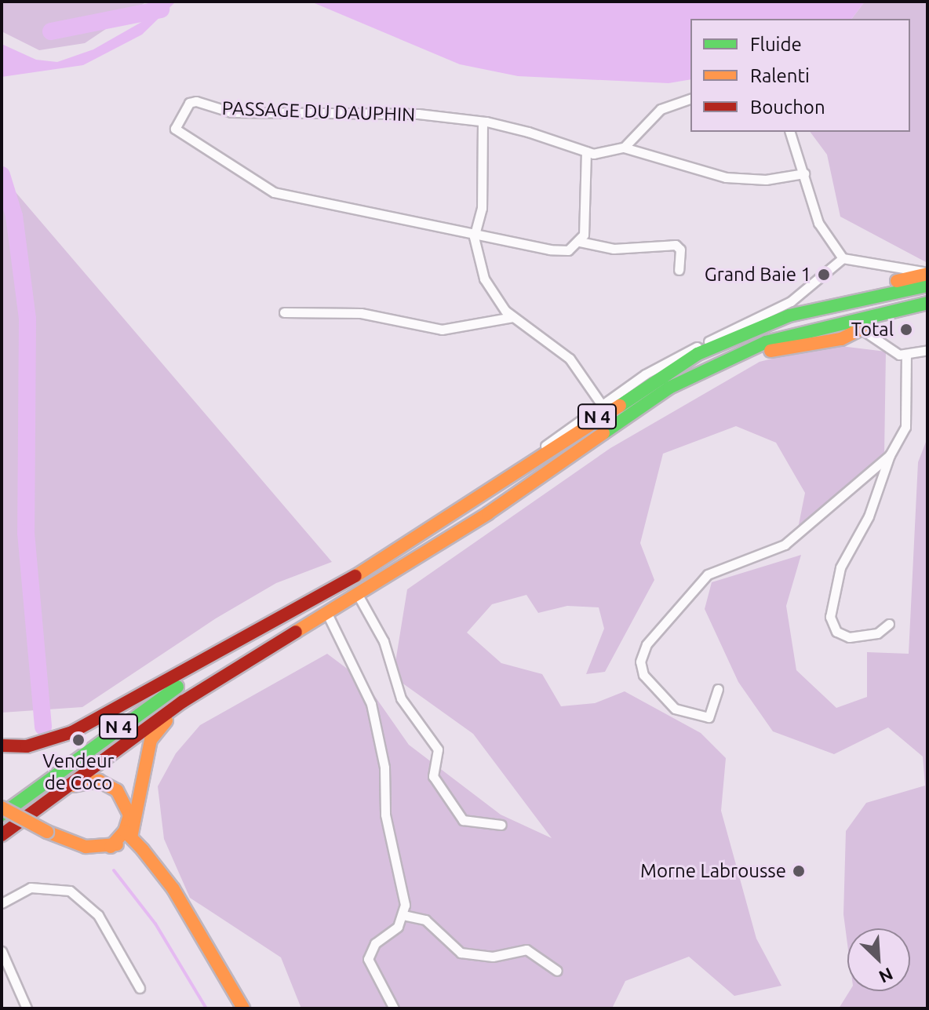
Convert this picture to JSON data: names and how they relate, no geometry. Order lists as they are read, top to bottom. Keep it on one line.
{"streets":{"main road":["N 4"],"street":["PASSAGE DU DAUPHIN"]},"places":["Grand Baie 1","Total","Vendeur de Coco","Morne Labrousse"],"legend":["Fluide","Ralenti","Bouchon"],"north":"bottom right"}
